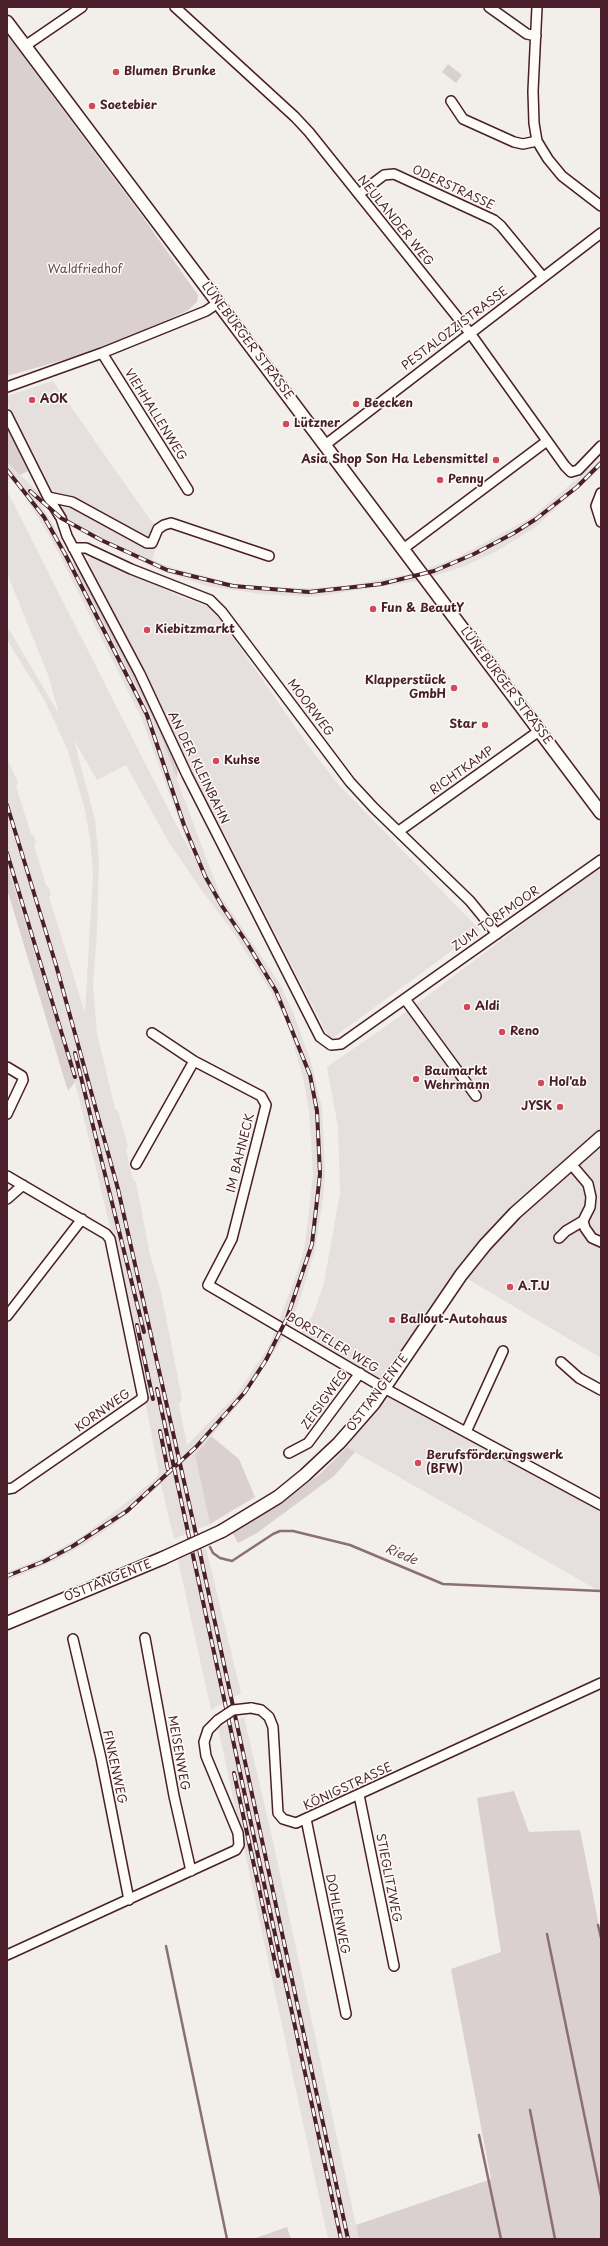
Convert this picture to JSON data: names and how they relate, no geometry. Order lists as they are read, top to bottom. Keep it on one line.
{"streets":{"main road":["LÜNEBURGER STRASSE","OSTTANGENTE"],"street":["ODERSTRASSE","NEULANDER WEG","PESTALOZZISTRASSE","VIEHHALLENWEG","MOORWEG","AN DER KLEINBAHN","RICHTKAMP","ZUM TORFMOOR","IM BAHNECK","BORSTELER WEG","ZEISIGWEG","KORNWEG","MEISENWEG","FINKENWEG","KÖNIGSTRASSE","STIEGLITZWEG","DOHLENWEG"]},"crossings":[["ODERSTRASSE","NEULANDER WEG"],["ODERSTRASSE","PESTALOZZISTRASSE"],["NEULANDER WEG","PESTALOZZISTRASSE"],["PESTALOZZISTRASSE","LÜNEBURGER STRASSE"],["LÜNEBURGER STRASSE","RICHTKAMP"],["MOORWEG","AN DER KLEINBAHN"],["MOORWEG","RICHTKAMP"],["MOORWEG","ZUM TORFMOOR"],["AN DER KLEINBAHN","ZUM TORFMOOR"],["IM BAHNECK","BORSTELER WEG"],["BORSTELER WEG","OSTTANGENTE"],["BORSTELER WEG","ZEISIGWEG"],["MEISENWEG","KÖNIGSTRASSE"],["FINKENWEG","KÖNIGSTRASSE"],["KÖNIGSTRASSE","STIEGLITZWEG"],["KÖNIGSTRASSE","DOHLENWEG"]],"water":["Riede"],"parks":["Waldfriedhof"],"places":["Blumen Brunke","Soetebier","AOK","Beecken","Lützner","Asia Shop Son Ha Lebensmittel","Penny","Fun & BeautY","Kiebitzmarkt","Klapperstück GmbH","Star","Kuhse","Aldi","Reno","Baumarkt Wehrmann","Hol'ab","JYSK","A.T.U","Ballout-Autohaus","Berufsförderungswerk (BFW)"]}
